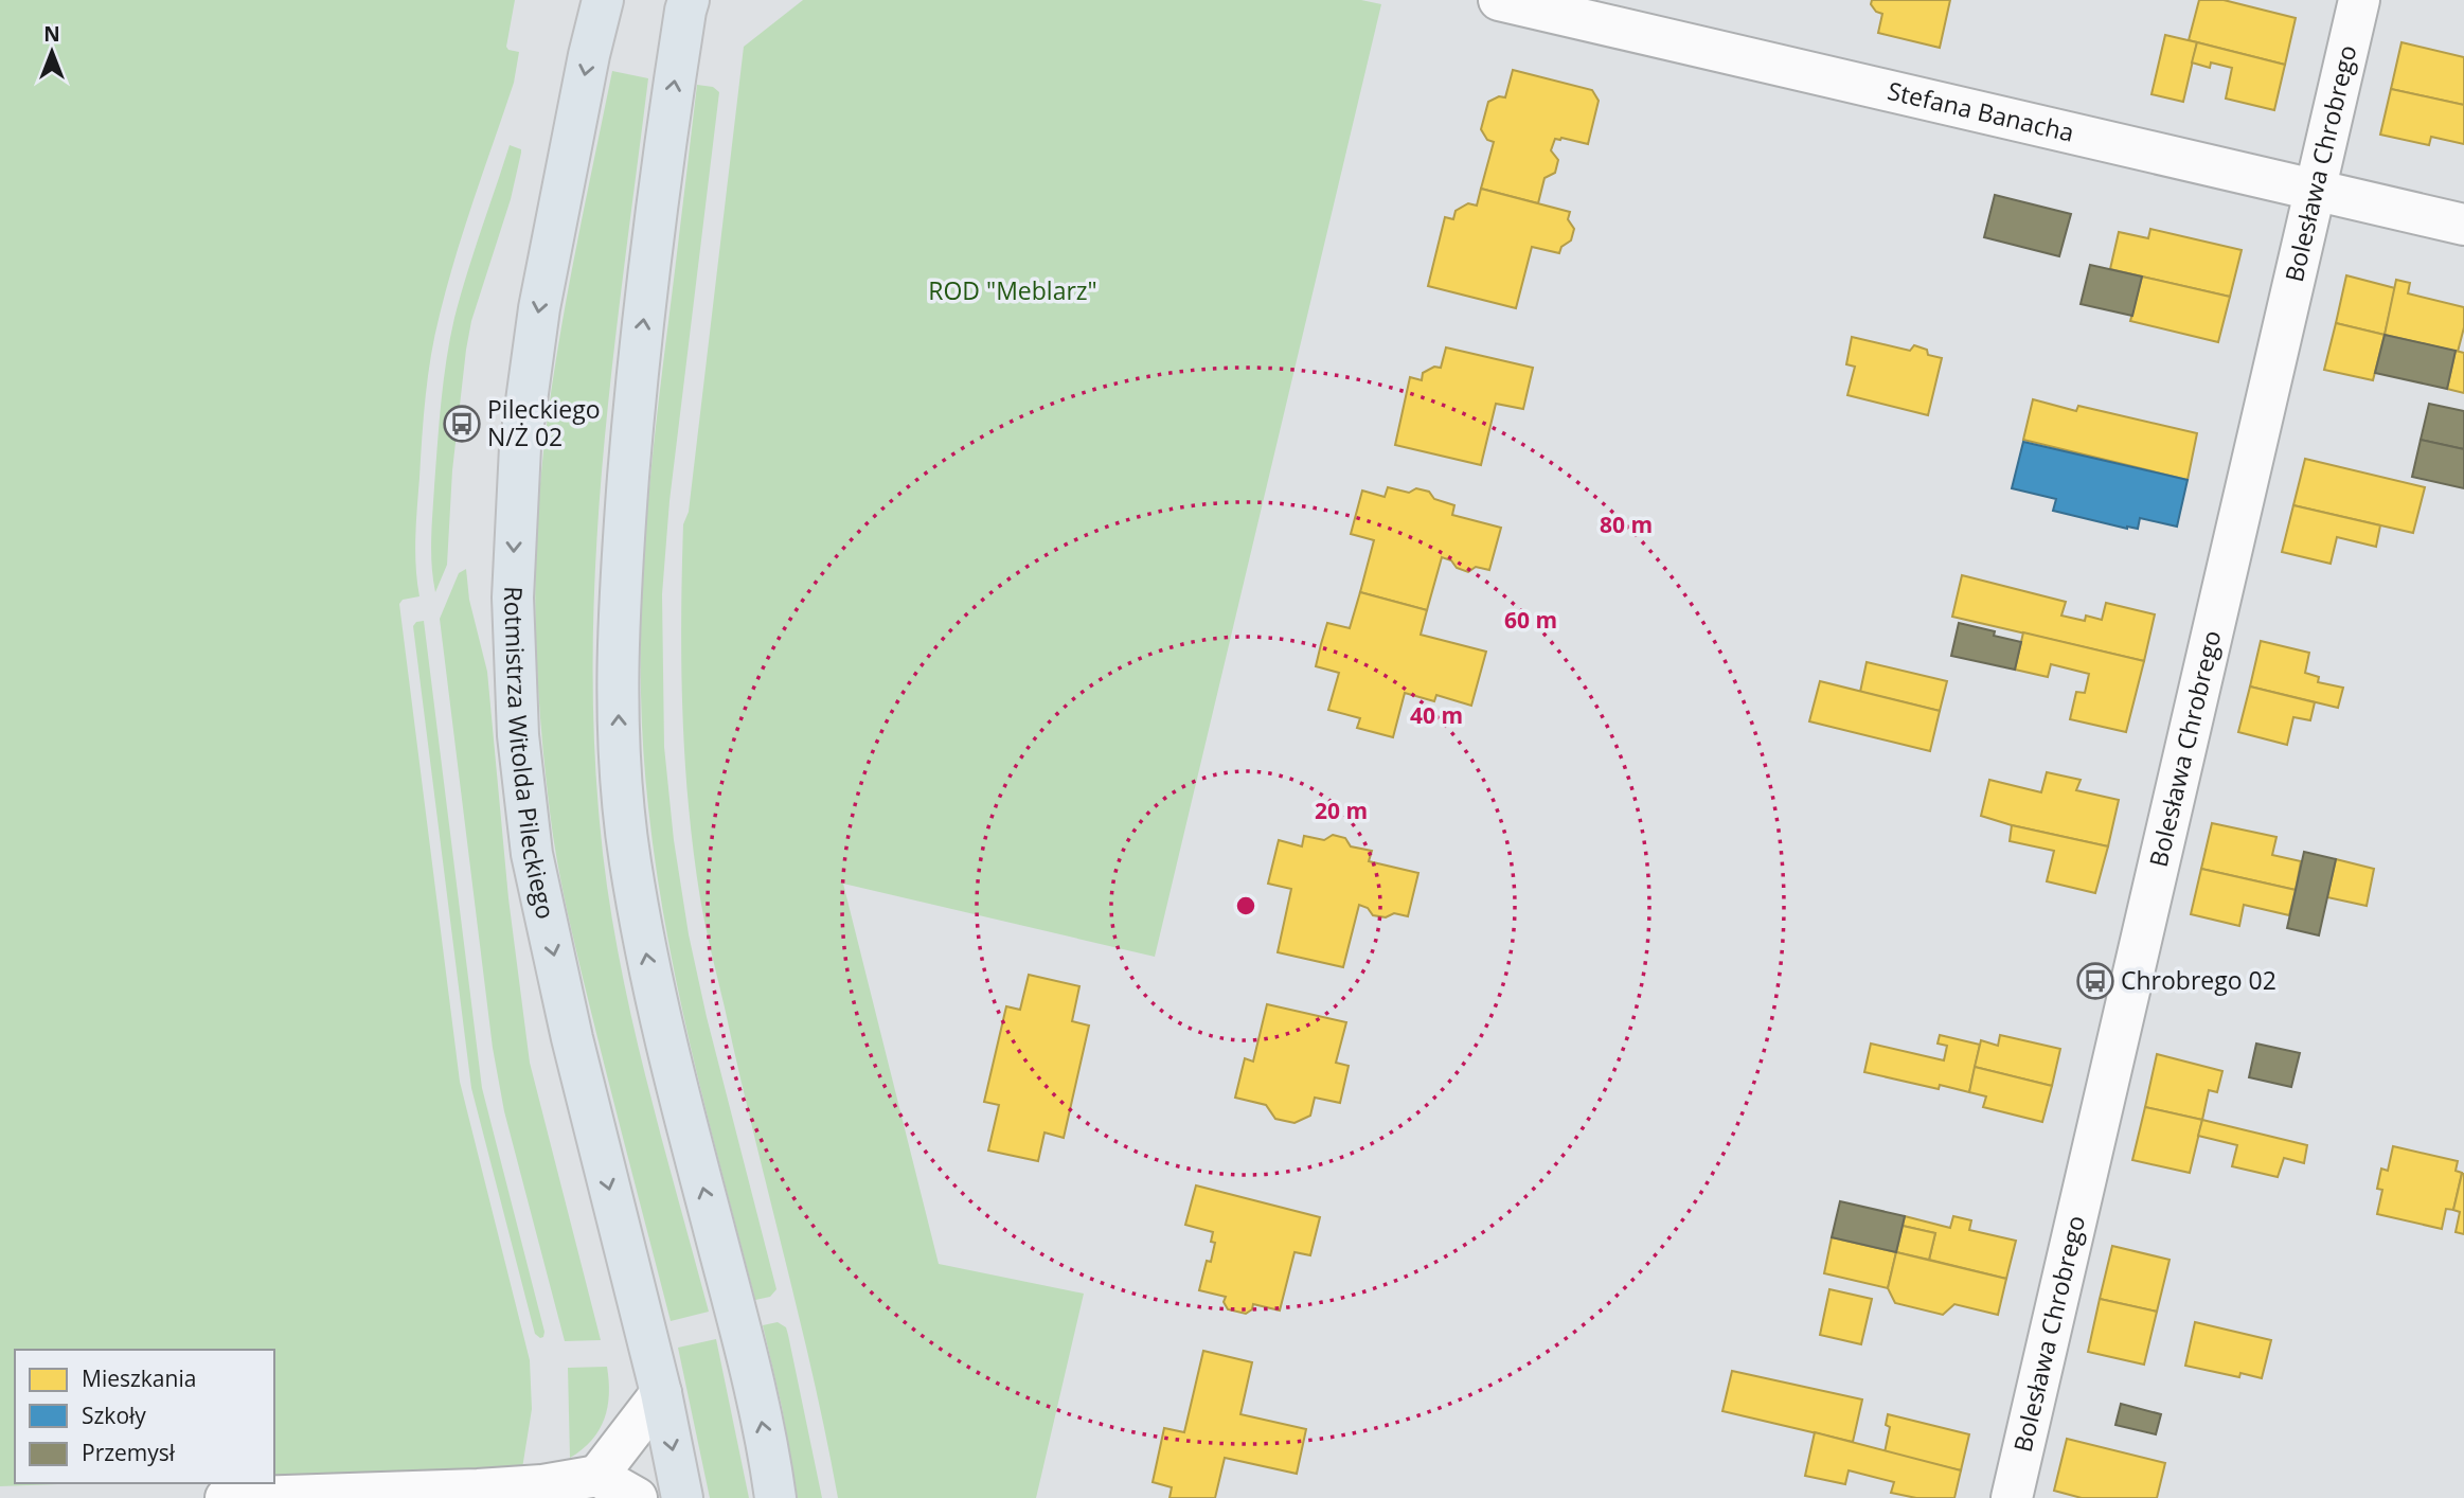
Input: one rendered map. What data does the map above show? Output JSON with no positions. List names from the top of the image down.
{
  "streets": {
    "main road": ["Rotmistrza Witolda Pileckiego"],
    "street": ["Stefana Banacha", "Bolesława Chrobrego"]
  },
  "crossings": [
    ["Stefana Banacha", "Bolesława Chrobrego"]
  ],
  "parks": ["ROD \"Meblarz\""],
  "places": {
    "bus stop": ["Pileckiego N/Ż 02", "Chrobrego 02"]
  },
  "legend": ["Mieszkania", "Szkoły", "Przemysł"],
  "north": "top",
  "rings": [
    "80 m",
    "60 m",
    "40 m",
    "20 m"
  ]
}
